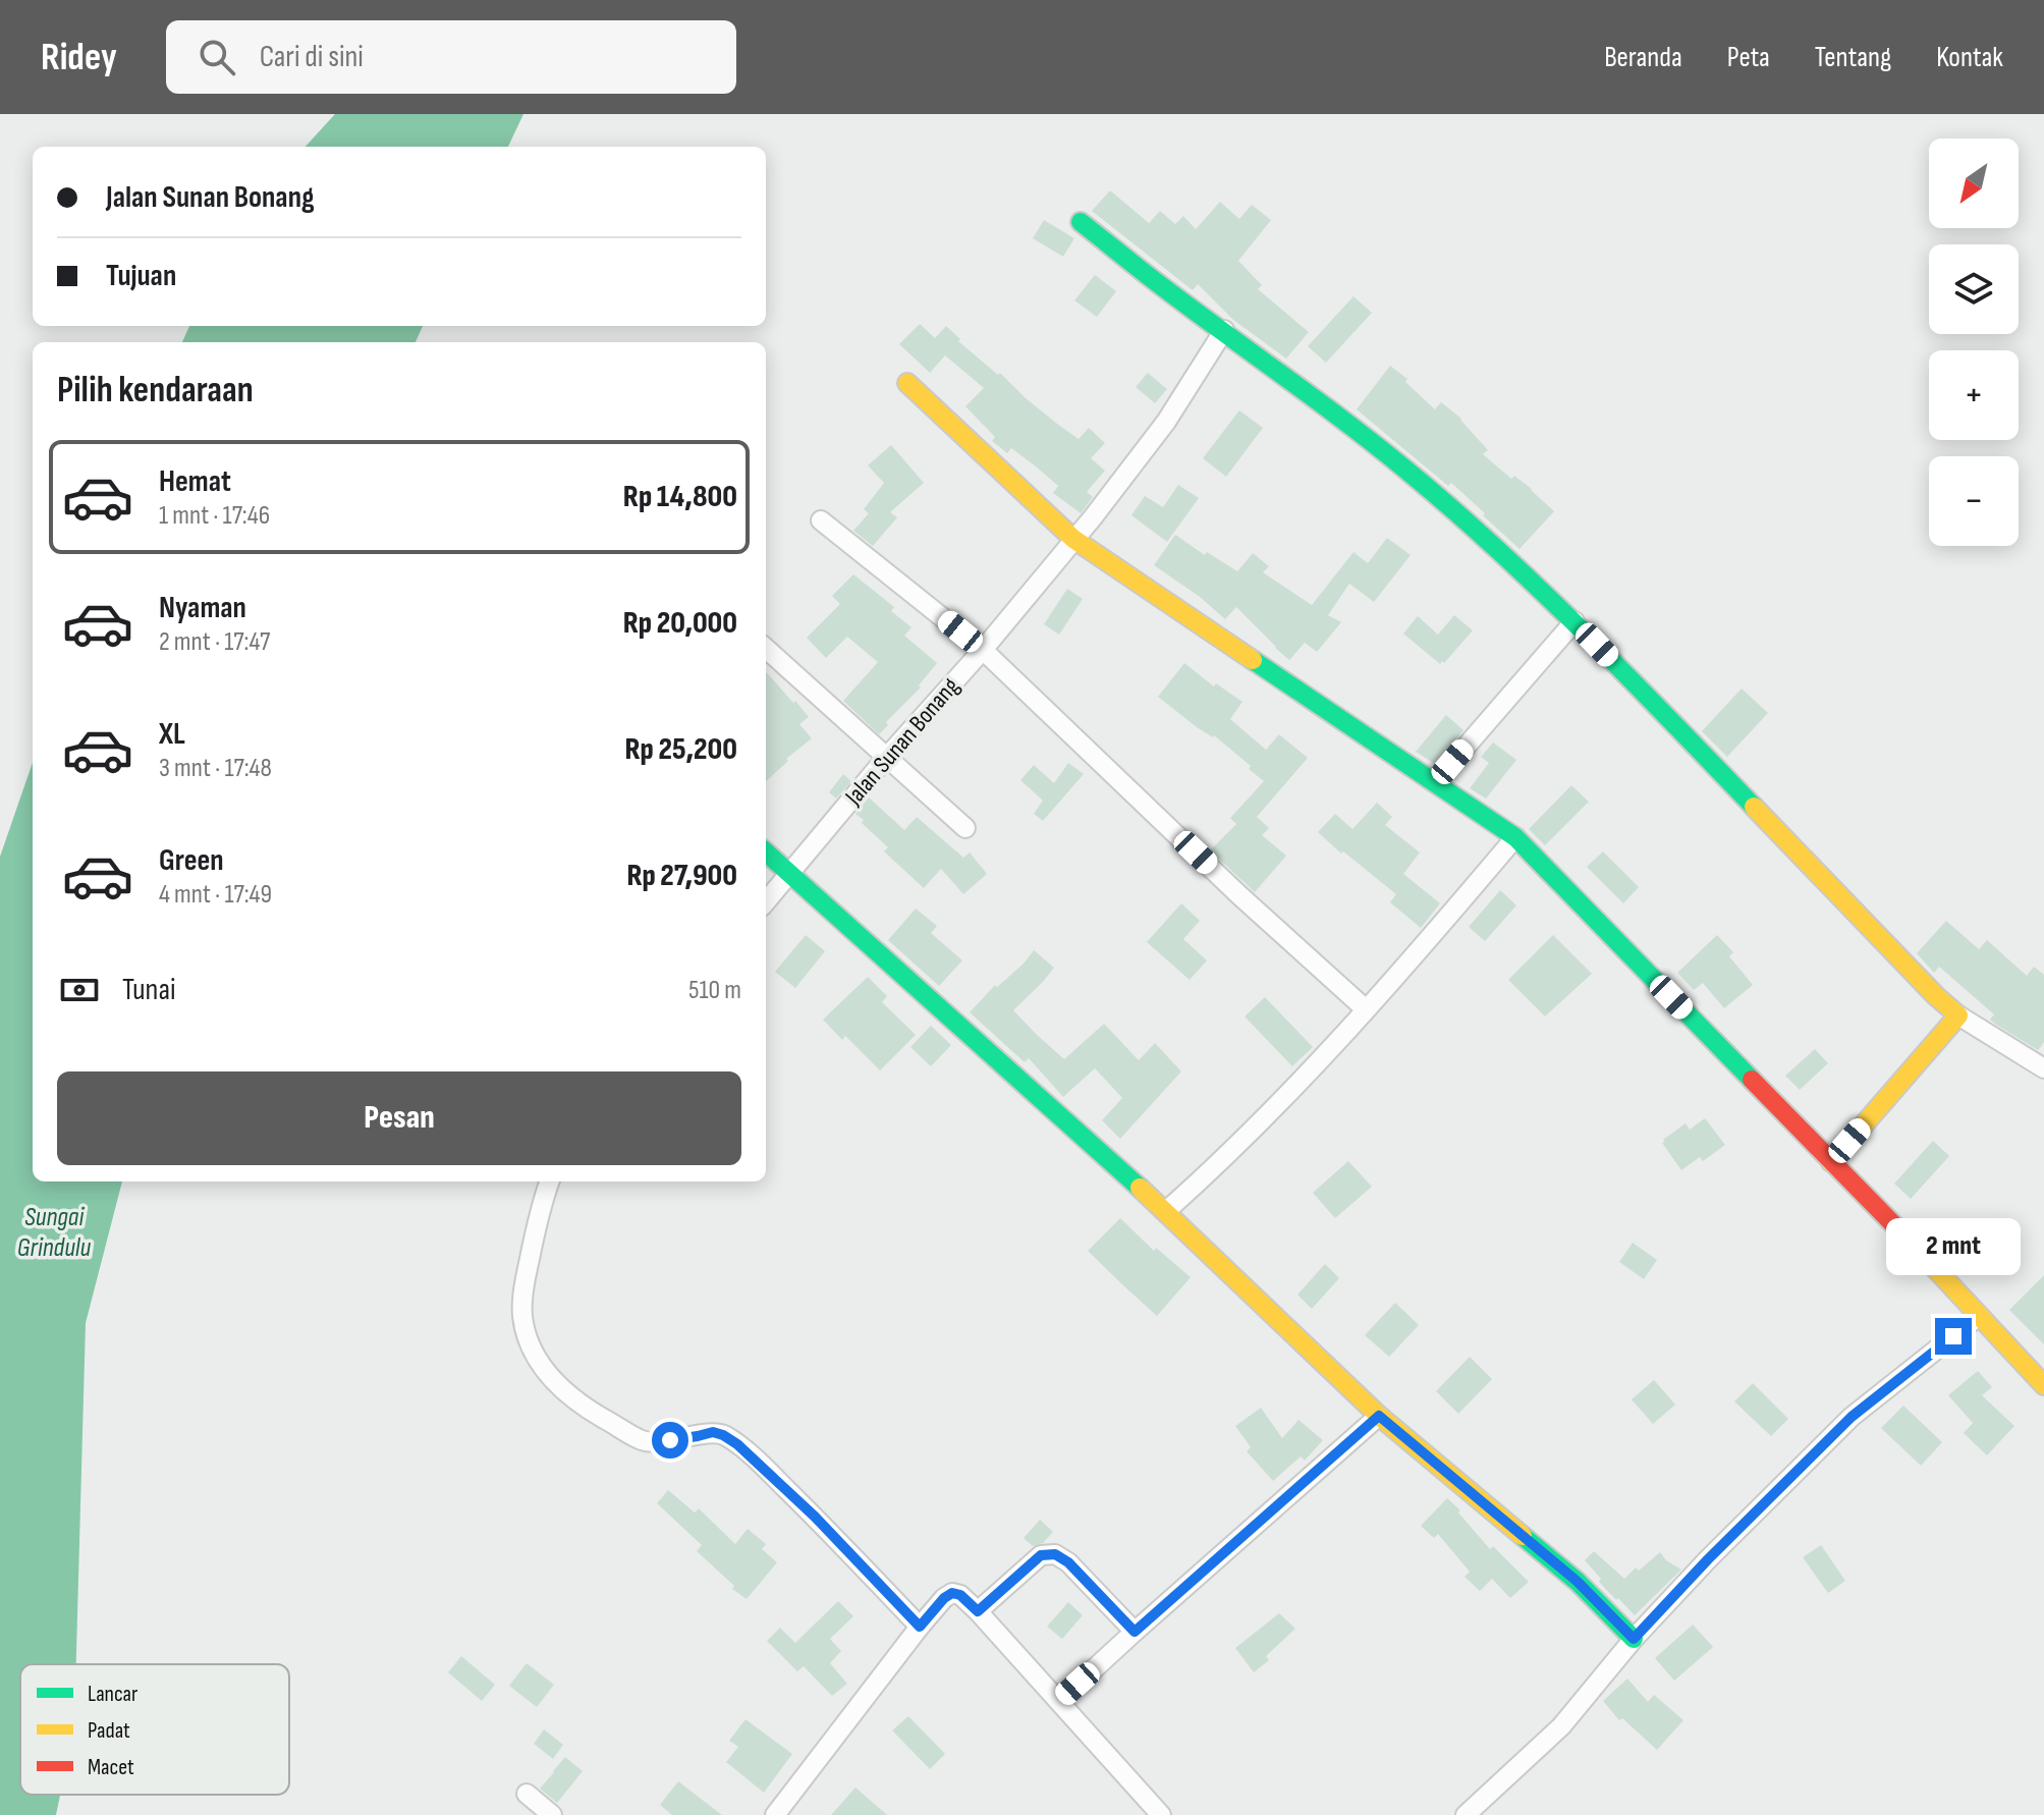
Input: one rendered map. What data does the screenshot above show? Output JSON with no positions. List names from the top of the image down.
{
  "streets": {
    "street": ["Jalan Sunan Bonang"]
  },
  "water": ["Sungai Grindulu"],
  "legend": ["Lancar", "Padat", "Macet"],
  "north": "bottom left",
  "page": {
    "header": "Ridey",
    "search": "Cari di sini",
    "nav": [
      "Beranda",
      "Peta",
      "Tentang",
      "Kontak"
    ],
    "map_buttons": ["+", "−"],
    "banner": ["Jalan Sunan Bonang", "Tujuan"],
    "heading": "Pilih kendaraan",
    "list": [
      {
        "name": "Hemat",
        "note": "1 mnt · 17:46",
        "value": "Rp 14,800"
      },
      {
        "name": "Nyaman",
        "note": "2 mnt · 17:47",
        "value": "Rp 20,000"
      },
      {
        "name": "XL",
        "note": "3 mnt · 17:48",
        "value": "Rp 25,200"
      },
      {
        "name": "Green",
        "note": "4 mnt · 17:49",
        "value": "Rp 27,900"
      }
    ],
    "pay": ["Tunai", "510 m"],
    "buttons": "Pesan",
    "bubble": "2 mnt"
  }
}
